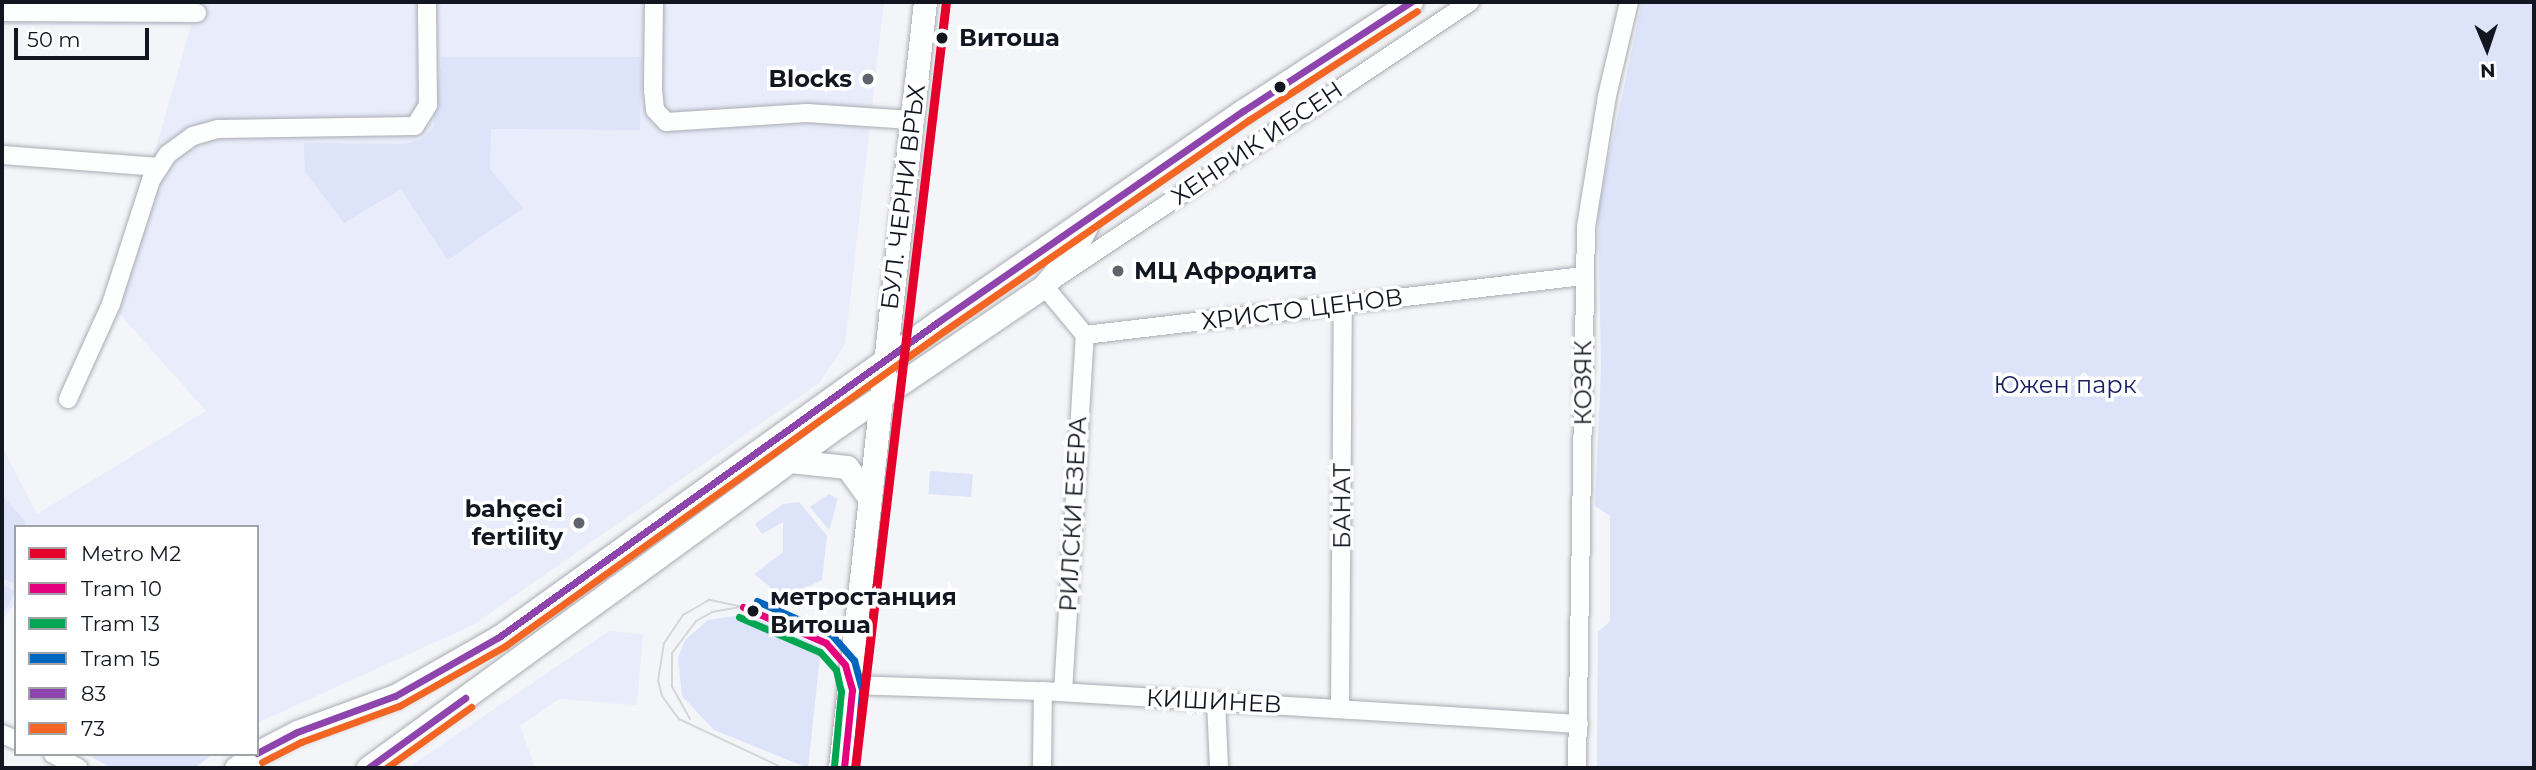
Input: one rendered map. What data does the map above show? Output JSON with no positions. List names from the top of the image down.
{
  "streets": {
    "main road": ["ХЕНРИК ИБСЕН", "БУЛ. ЧЕРНИ ВРЪХ"],
    "street": [
      "ХРИСТО ЦЕНОВ",
      "КОЗЯК",
      "БАНАТ",
      "РИЛСКИ ЕЗЕРА",
      "КИШИНЕВ"
    ]
  },
  "crossings": [
    ["ХЕНРИК ИБСЕН", "БУЛ. ЧЕРНИ ВРЪХ"],
    ["БУЛ. ЧЕРНИ ВРЪХ", "КИШИНЕВ"],
    ["ХРИСТО ЦЕНОВ", "КОЗЯК"],
    ["ХРИСТО ЦЕНОВ", "БАНАТ"],
    ["ХРИСТО ЦЕНОВ", "РИЛСКИ ЕЗЕРА"],
    ["КОЗЯК", "КИШИНЕВ"],
    ["БАНАТ", "КИШИНЕВ"],
    ["РИЛСКИ ЕЗЕРА", "КИШИНЕВ"]
  ],
  "parks": ["Южен парк"],
  "places": [
    "Витоша",
    "Blocks",
    "МЦ Афродита",
    "bahçeci fertility",
    "метростанция Витоша"
  ],
  "lines": [
    "metro line M2",
    "transit line 83",
    "transit line 73",
    "tram line 15",
    "tram line 10",
    "tram line 13"
  ],
  "legend": [
    "Metro M2",
    "Tram 10",
    "Tram 13",
    "Tram 15",
    "83",
    "73"
  ],
  "scale_bar": "50 m",
  "north": "bottom"
}
